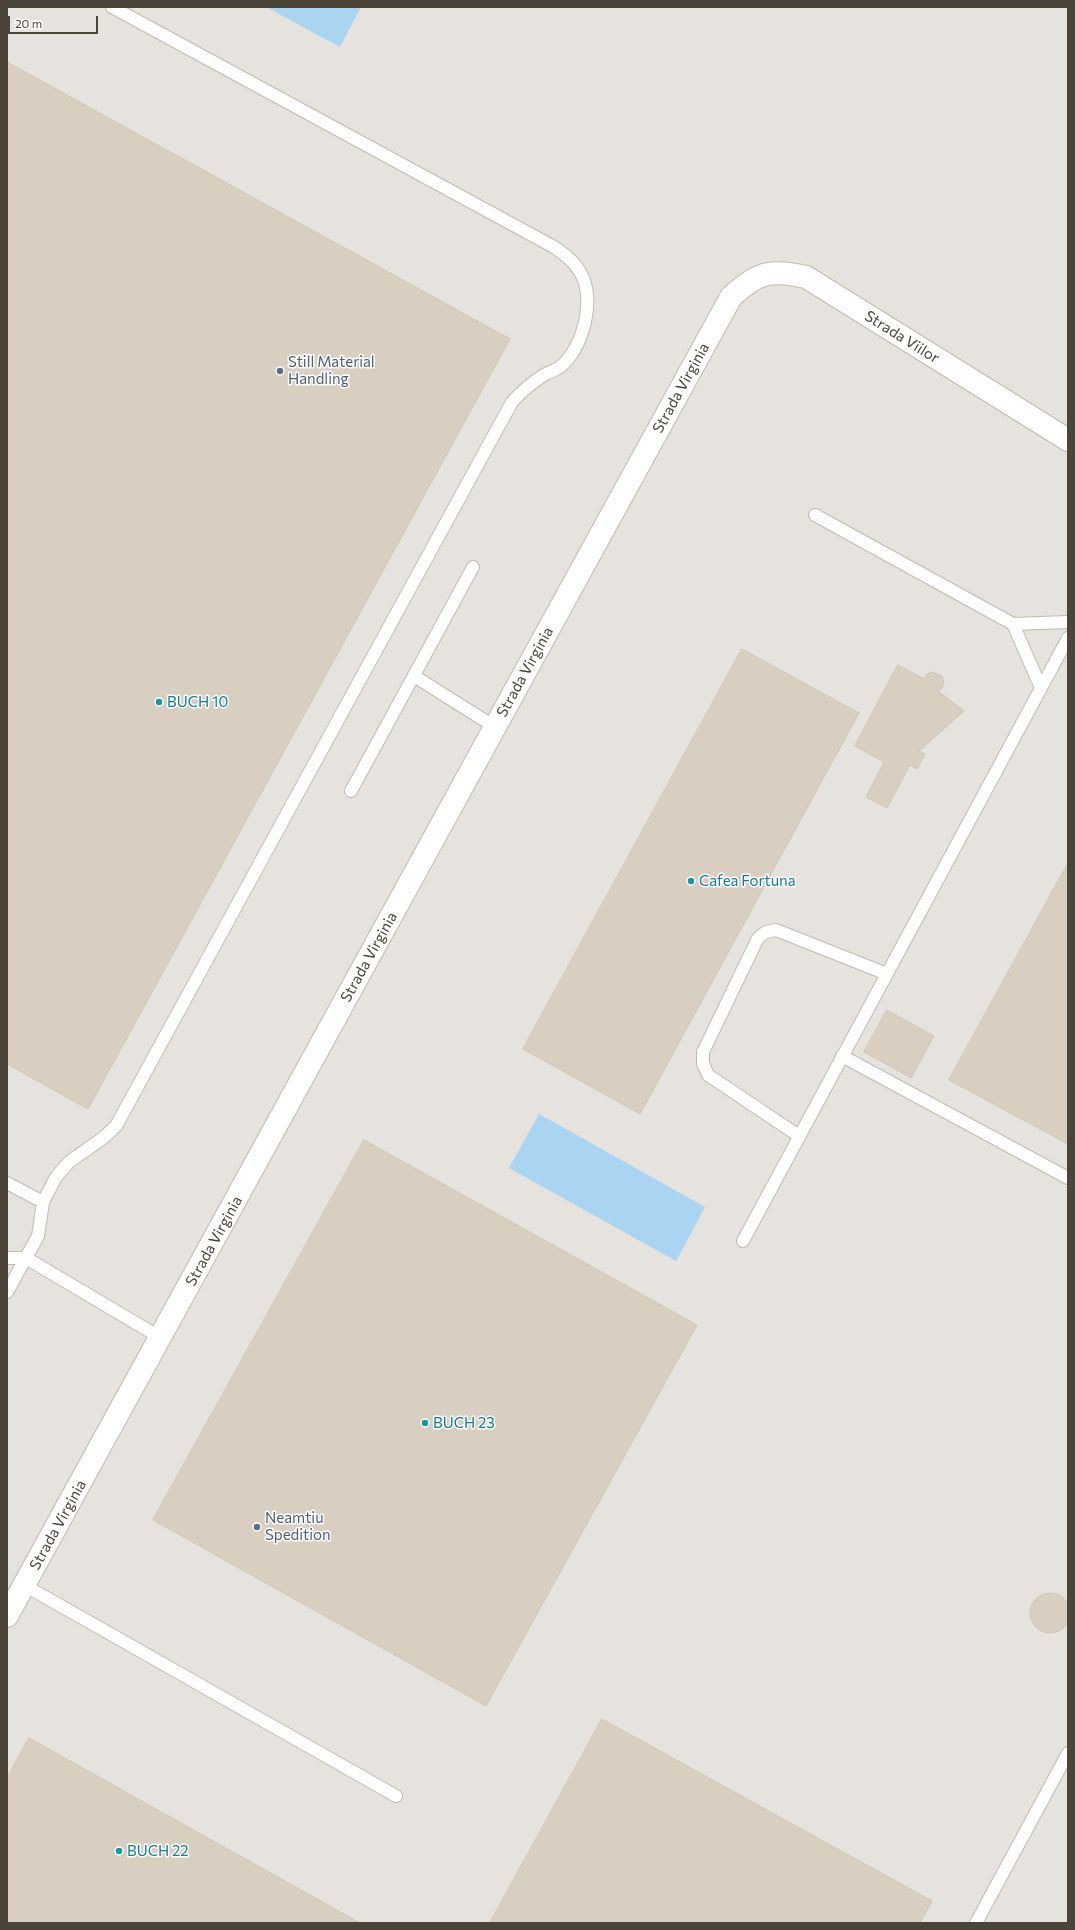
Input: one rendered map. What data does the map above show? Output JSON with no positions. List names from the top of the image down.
{
  "streets": {
    "street": ["Strada Viilor", "Strada Virginia"]
  },
  "crossings": [
    ["Strada Viilor", "Strada Virginia"]
  ],
  "places": [
    "Still Material Handling",
    "BUCH 10",
    "Cafea Fortuna",
    "BUCH 23",
    "Neamtiu Spedition",
    "BUCH 22"
  ],
  "scale_bar": "20 m"
}
